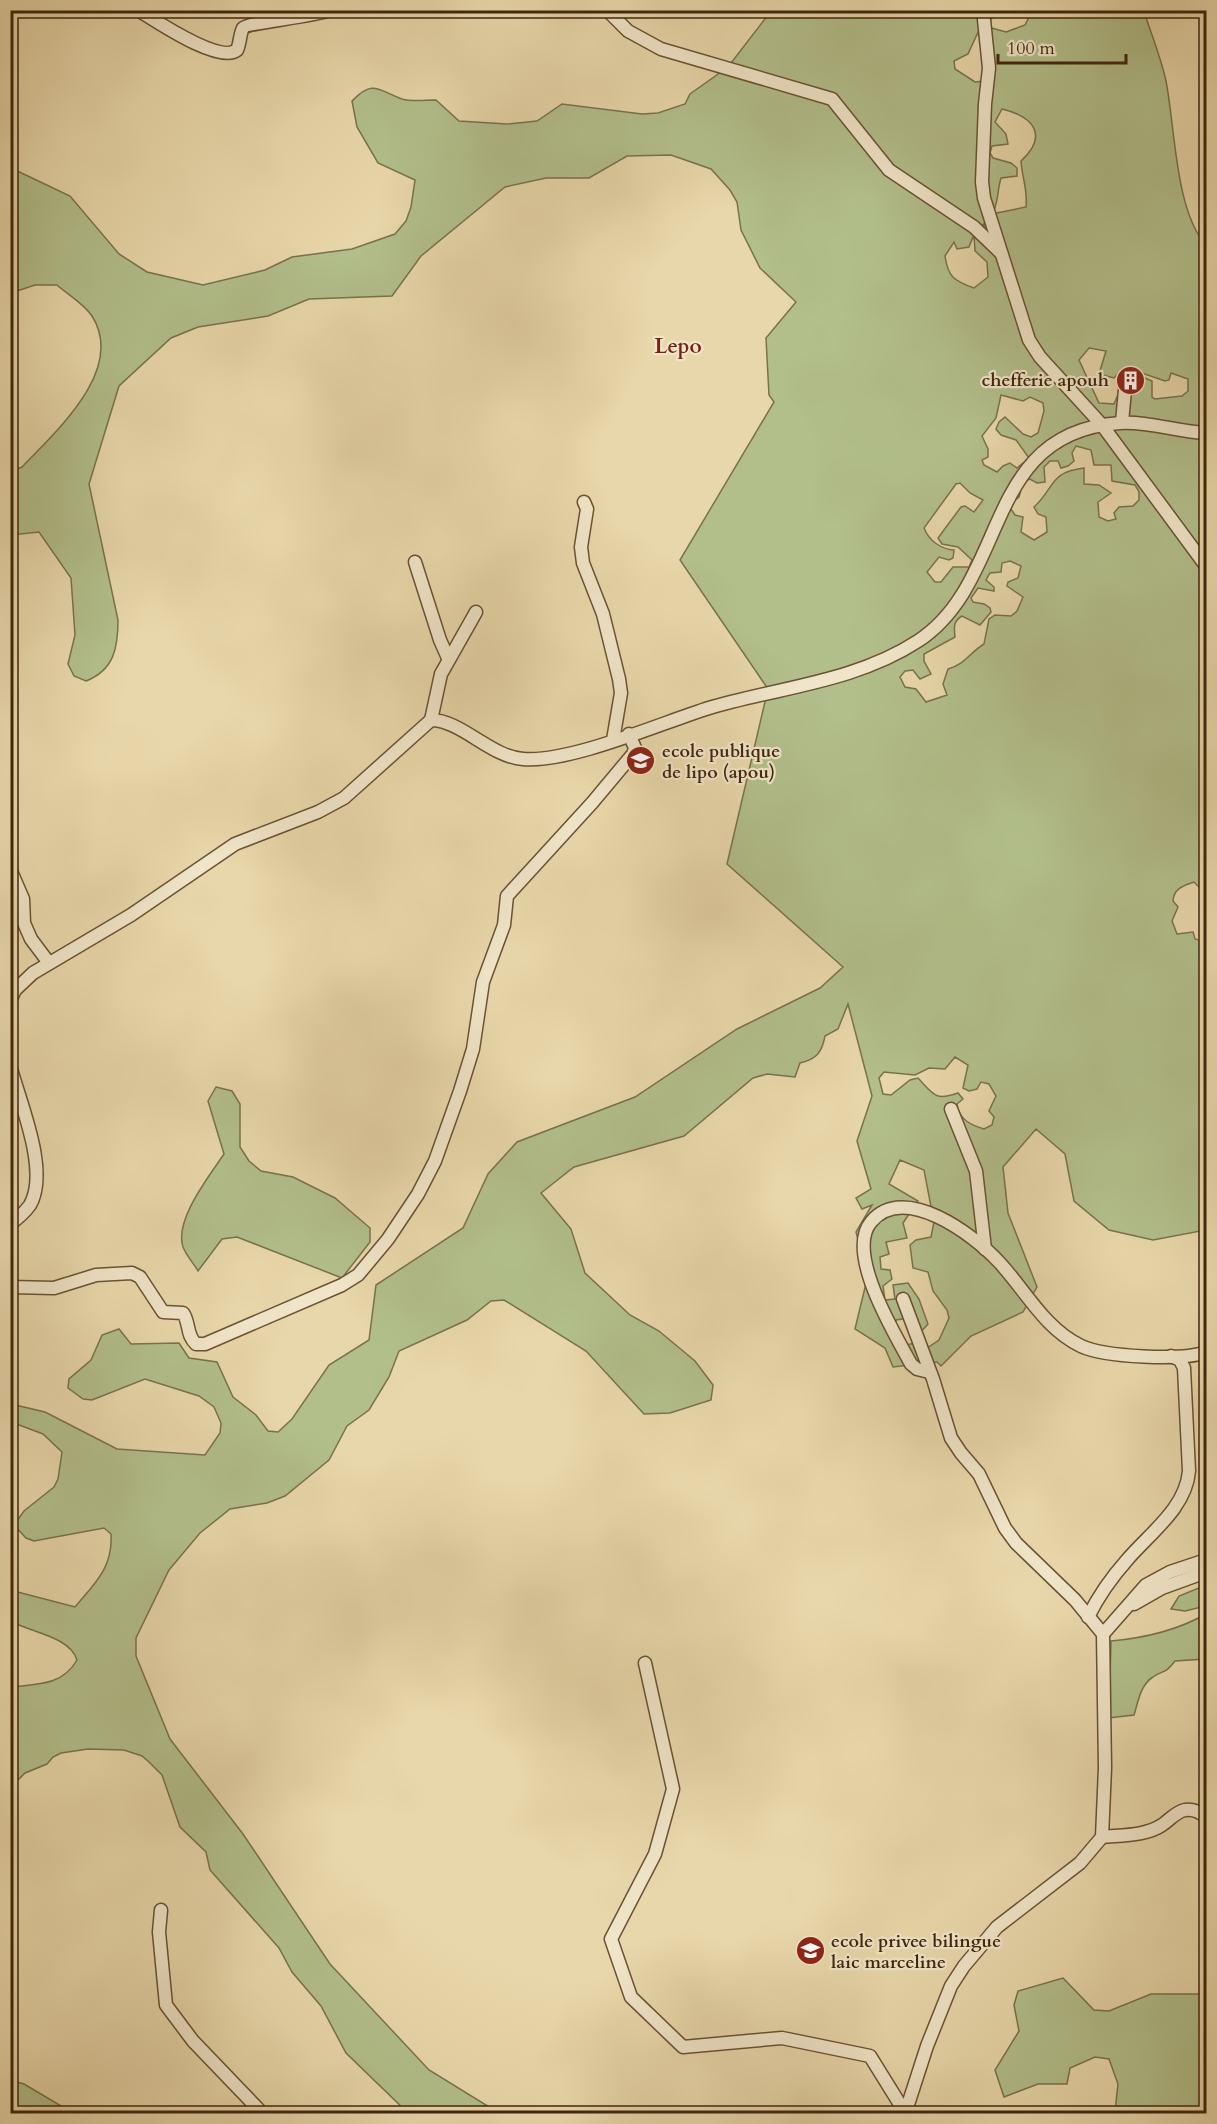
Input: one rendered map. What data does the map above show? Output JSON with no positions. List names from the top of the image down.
{
  "districts": ["Lepo"],
  "places": {
    "building": ["chefferie apouh"],
    "school or university": ["ecole publique de lipo (apou)", "ecole privee bilingue laic marceline"]
  },
  "scale_bar": "100 m"
}
